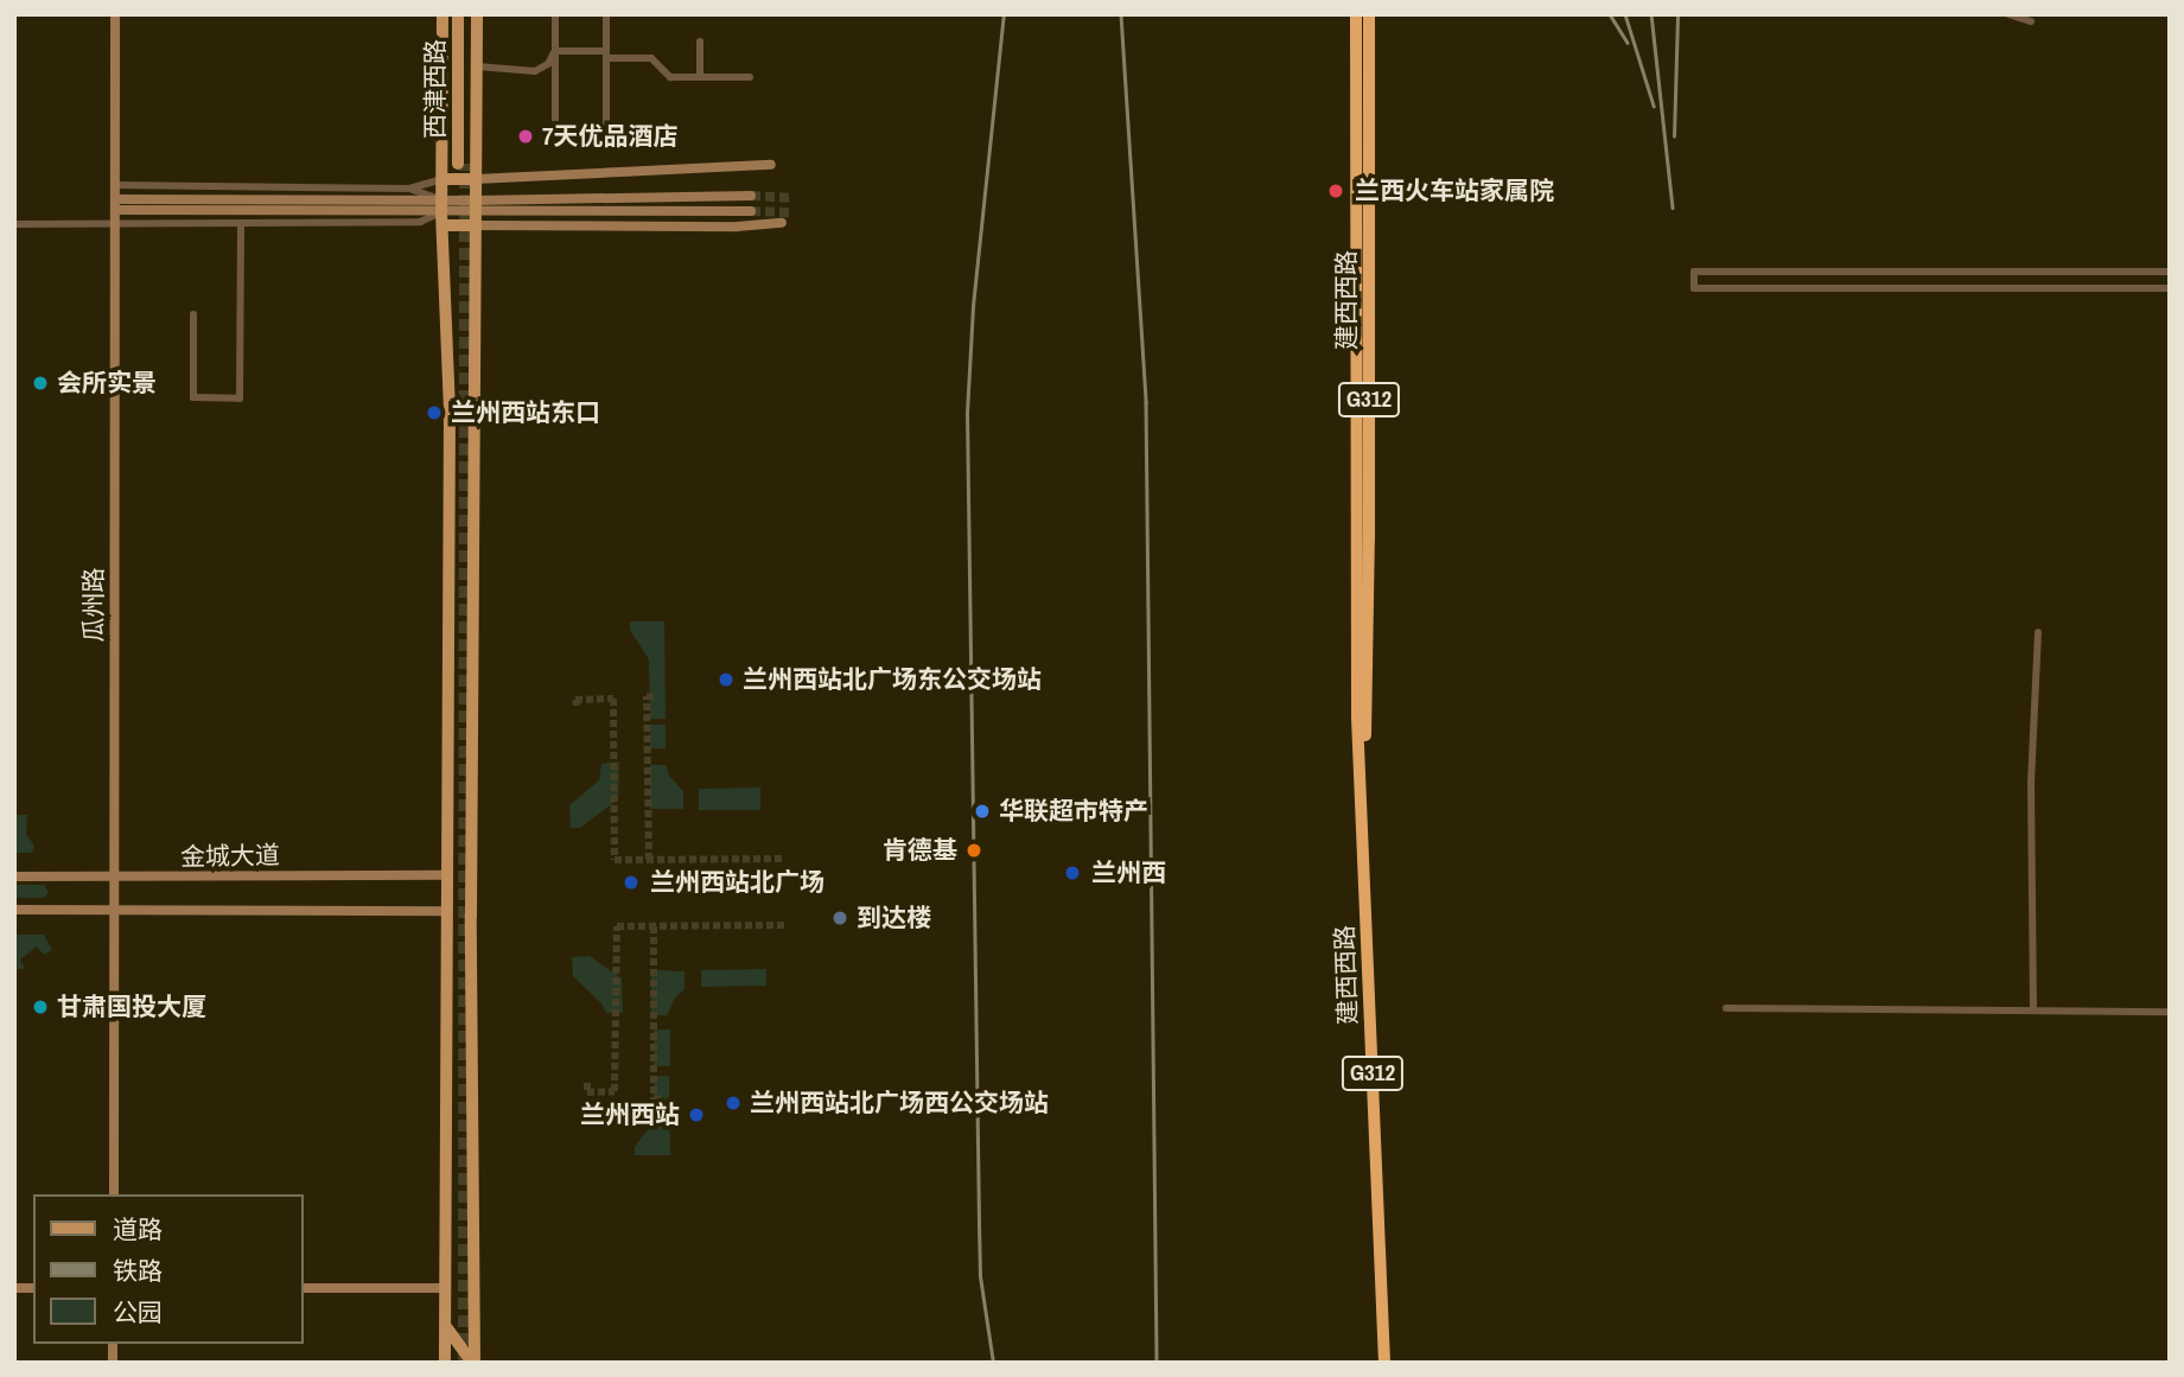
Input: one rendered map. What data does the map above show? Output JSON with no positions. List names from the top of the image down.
{
  "streets": {
    "highway": ["建西西路", "G312"],
    "main road": ["西津西路"],
    "street": ["瓜州路", "金城大道"]
  },
  "crossings": [
    ["瓜州路", "金城大道"]
  ],
  "places": [
    "7天优品酒店",
    "兰西火车站家属院",
    "会所实景",
    "兰州西站东口",
    "兰州西站北广场东公交场站",
    "华联超市特产",
    "肯德基",
    "兰州西",
    "兰州西站北广场",
    "到达楼",
    "甘肃国投大厦",
    "兰州西站北广场西公交场站",
    "兰州西站"
  ],
  "legend": ["道路", "铁路", "公园"]
}
